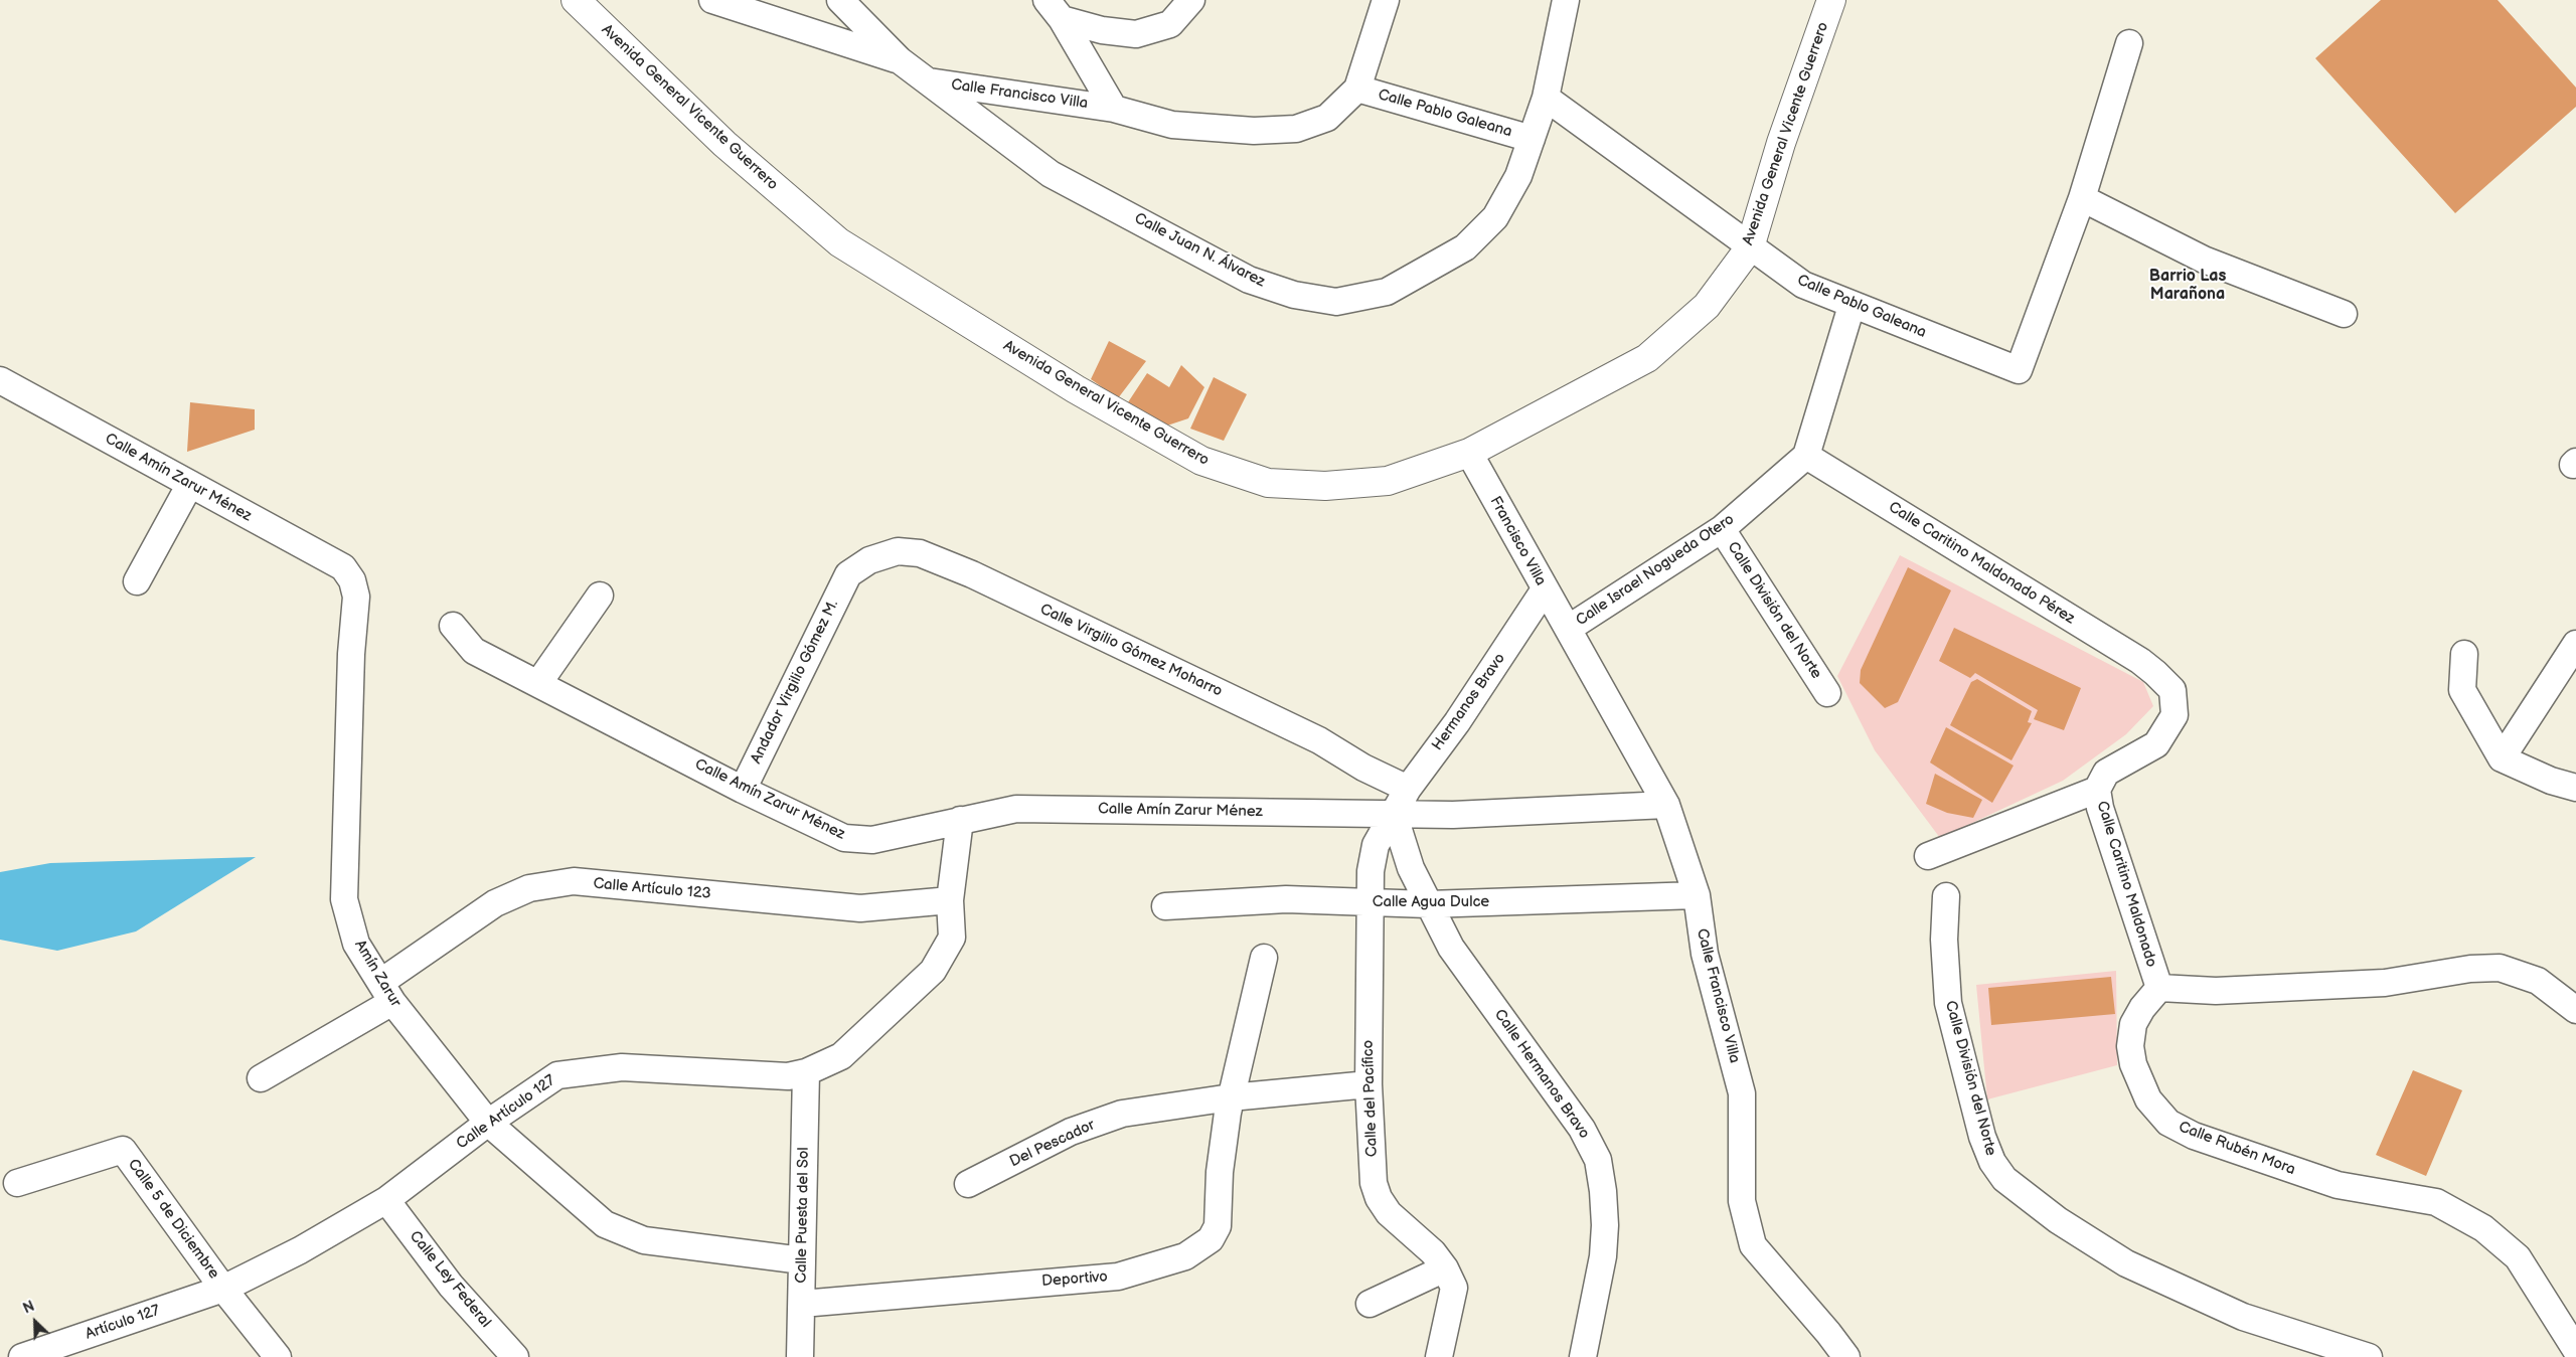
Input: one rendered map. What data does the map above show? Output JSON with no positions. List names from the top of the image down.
{
  "streets": {
    "street": [
      "Calle Francisco Villa",
      "Avenida General Vicente Guerrero",
      "Calle Pablo Galeana",
      "Calle Juan N. Álvarez",
      "Calle Amín Zarur Ménez",
      "Francisco Villa",
      "Calle Caritino Maldonado Pérez",
      "Calle Israel Nogueda Otero",
      "Calle División del Norte",
      "Calle Virgilio Gómez Moharro",
      "Andador Virgilio Gómez M.",
      "Hermanos Bravo",
      "Calle Caritino Maldonado",
      "Calle Artículo 123",
      "Calle Agua Dulce",
      "Amín Zarur",
      "Calle Hermanos Bravo",
      "Calle del Pacífico",
      "Calle Artículo 127",
      "Del Pescador",
      "Calle Rubén Mora",
      "Calle Puesta del Sol",
      "Calle 5 de Diciembre",
      "Calle Ley Federal",
      "Deportivo",
      "Artículo 127"
    ]
  },
  "crossings": [
    ["Calle Francisco Villa", "Calle Pablo Galeana"],
    ["Calle Francisco Villa", "Calle Juan N. Álvarez"],
    ["Calle Francisco Villa", "Calle Amín Zarur Ménez"],
    ["Calle Francisco Villa", "Francisco Villa"],
    ["Calle Francisco Villa", "Calle Israel Nogueda Otero"],
    ["Calle Francisco Villa", "Calle Agua Dulce"],
    ["Avenida General Vicente Guerrero", "Calle Pablo Galeana"],
    ["Avenida General Vicente Guerrero", "Francisco Villa"],
    ["Calle Pablo Galeana", "Calle Juan N. Álvarez"],
    ["Calle Amín Zarur Ménez", "Andador Virgilio Gómez M."],
    ["Calle Amín Zarur Ménez", "Hermanos Bravo"],
    ["Calle Amín Zarur Ménez", "Amín Zarur"],
    ["Calle Amín Zarur Ménez", "Calle Hermanos Bravo"],
    ["Calle Amín Zarur Ménez", "Calle del Pacífico"],
    ["Francisco Villa", "Calle Israel Nogueda Otero"],
    ["Francisco Villa", "Hermanos Bravo"],
    ["Calle Caritino Maldonado Pérez", "Calle Israel Nogueda Otero"],
    ["Calle Caritino Maldonado Pérez", "Calle Caritino Maldonado"],
    ["Calle Israel Nogueda Otero", "Calle División del Norte"],
    ["Calle Virgilio Gómez Moharro", "Andador Virgilio Gómez M."],
    ["Calle Virgilio Gómez Moharro", "Hermanos Bravo"],
    ["Hermanos Bravo", "Calle Hermanos Bravo"],
    ["Hermanos Bravo", "Calle del Pacífico"],
    ["Calle Caritino Maldonado", "Calle Rubén Mora"],
    ["Calle Artículo 123", "Amín Zarur"],
    ["Calle Artículo 123", "Calle Artículo 127"],
    ["Calle Agua Dulce", "Calle Hermanos Bravo"],
    ["Calle Agua Dulce", "Calle del Pacífico"],
    ["Amín Zarur", "Calle Artículo 127"],
    ["Amín Zarur", "Calle Puesta del Sol"],
    ["Calle Hermanos Bravo", "Calle del Pacífico"],
    ["Calle Artículo 127", "Calle Puesta del Sol"],
    ["Calle Artículo 127", "Calle 5 de Diciembre"],
    ["Calle Artículo 127", "Calle Ley Federal"],
    ["Calle Artículo 127", "Artículo 127"],
    ["Del Pescador", "Deportivo"],
    ["Calle Puesta del Sol", "Deportivo"],
    ["Calle 5 de Diciembre", "Artículo 127"]
  ],
  "districts": ["Barrio Las Marañona"],
  "north": "top left"
}
